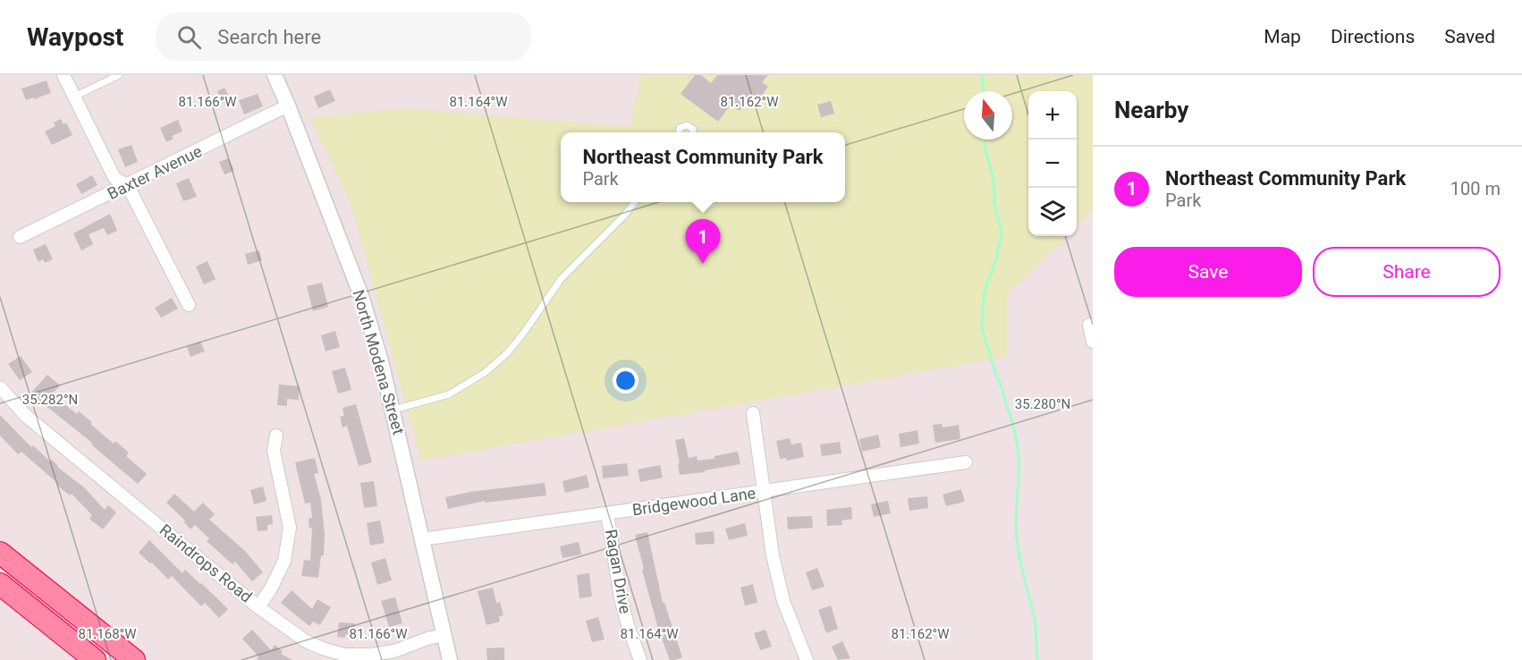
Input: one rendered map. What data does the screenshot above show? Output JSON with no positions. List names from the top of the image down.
{
  "streets": {
    "street": [
      "Baxter Avenue",
      "North Modena Street",
      "Bridgewood Lane",
      "Raindrops Road",
      "Ragan Drive"
    ]
  },
  "crossings": [
    ["Baxter Avenue", "North Modena Street"],
    ["North Modena Street", "Bridgewood Lane"],
    ["North Modena Street", "Raindrops Road"],
    ["Bridgewood Lane", "Ragan Drive"]
  ],
  "north": "top",
  "page": {
    "header": "Waypost",
    "search": "Search here",
    "nav": ["Map", "Directions", "Saved"],
    "heading": "Nearby",
    "map_buttons": ["+", "−"],
    "popup": ["Northeast Community Park", "Park"],
    "list": [
      {
        "mark": "1",
        "name": "Northeast Community Park",
        "note": "Park",
        "value": "100 m"
      }
    ],
    "pins": "1",
    "buttons": ["Save", "Share"]
  },
  "coordinates": [
    "81.166°W",
    "81.164°W",
    "81.162°W",
    "35.282°N",
    "35.280°N",
    "81.168°W"
  ]
}
